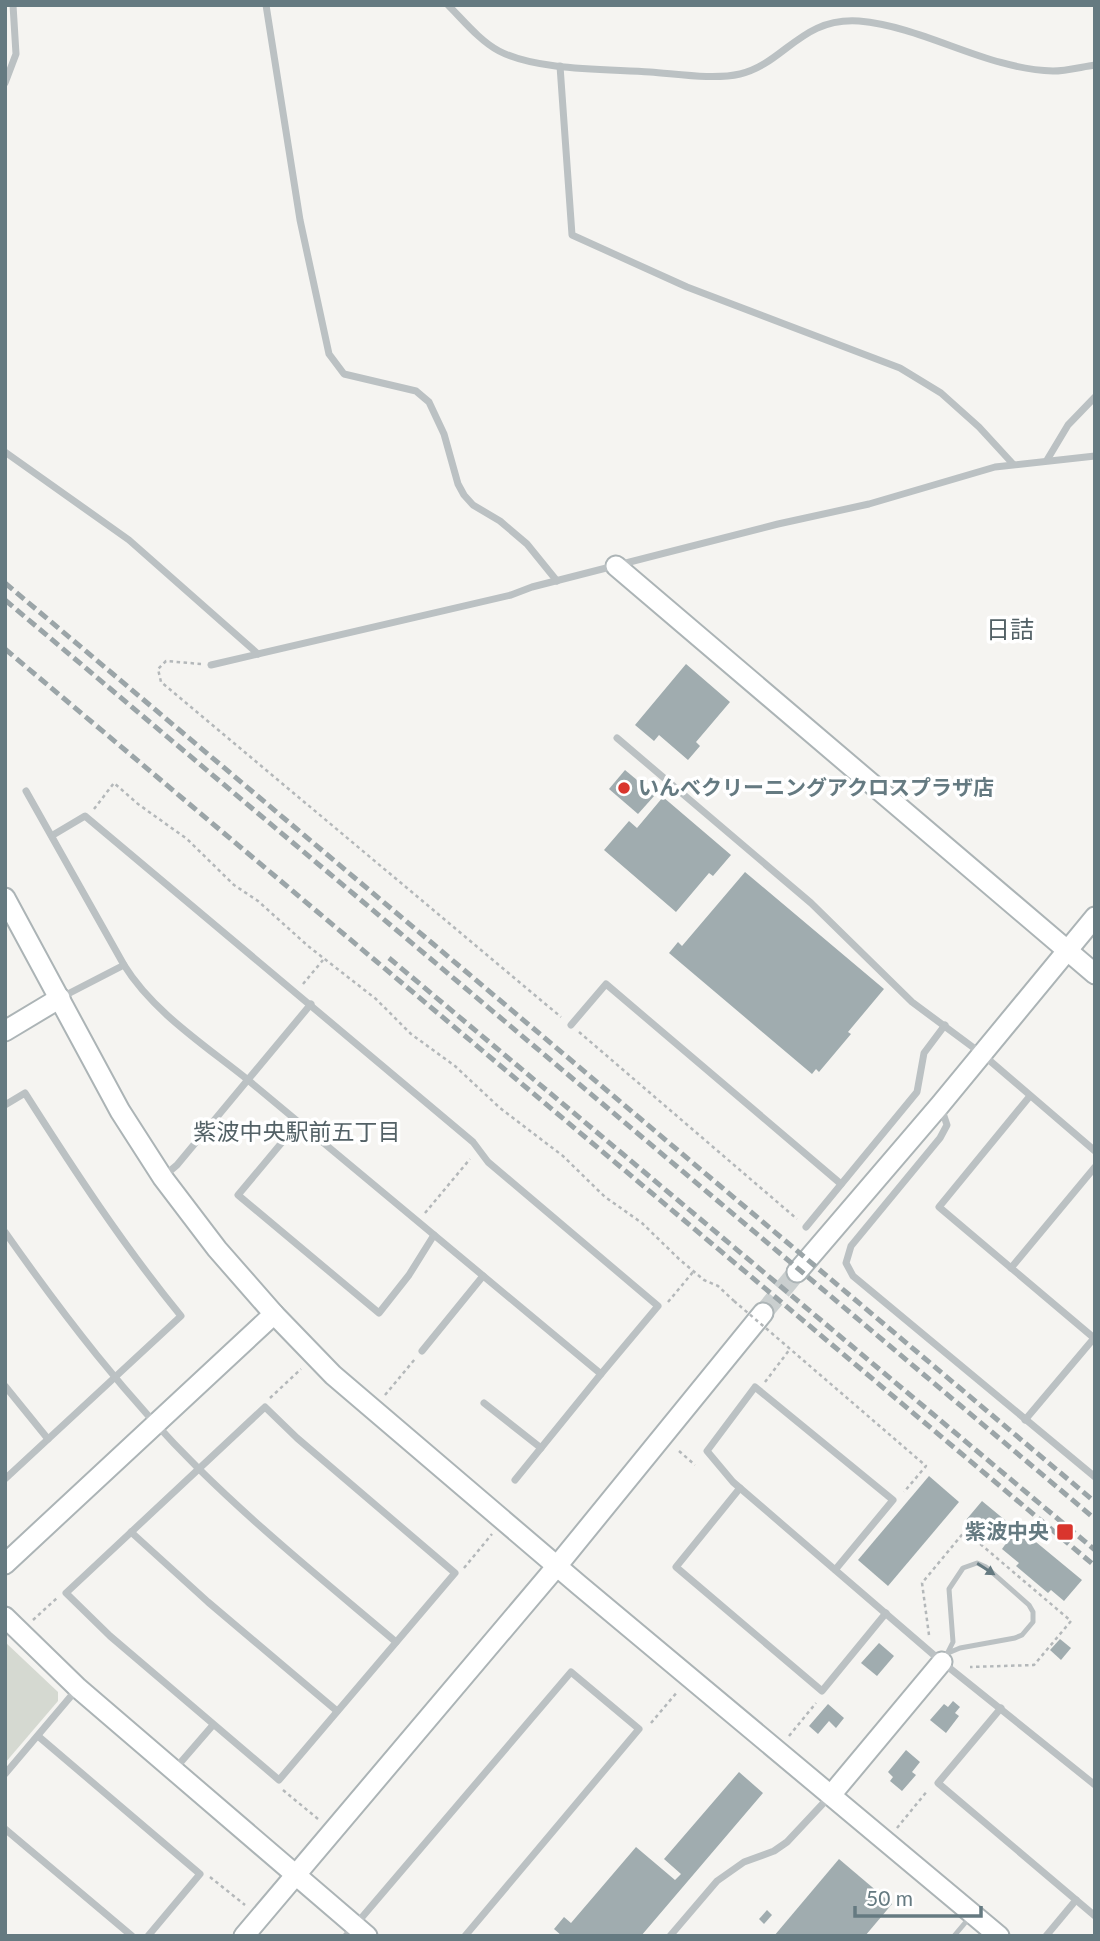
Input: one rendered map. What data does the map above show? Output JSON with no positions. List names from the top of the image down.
{
  "districts": ["日詰", "紫波中央駅前五丁目"],
  "places": {
    "other": ["いんべクリーニングアクロスプラザ店"],
    "transit": ["紫波中央"]
  },
  "scale_bar": "50 m"
}
